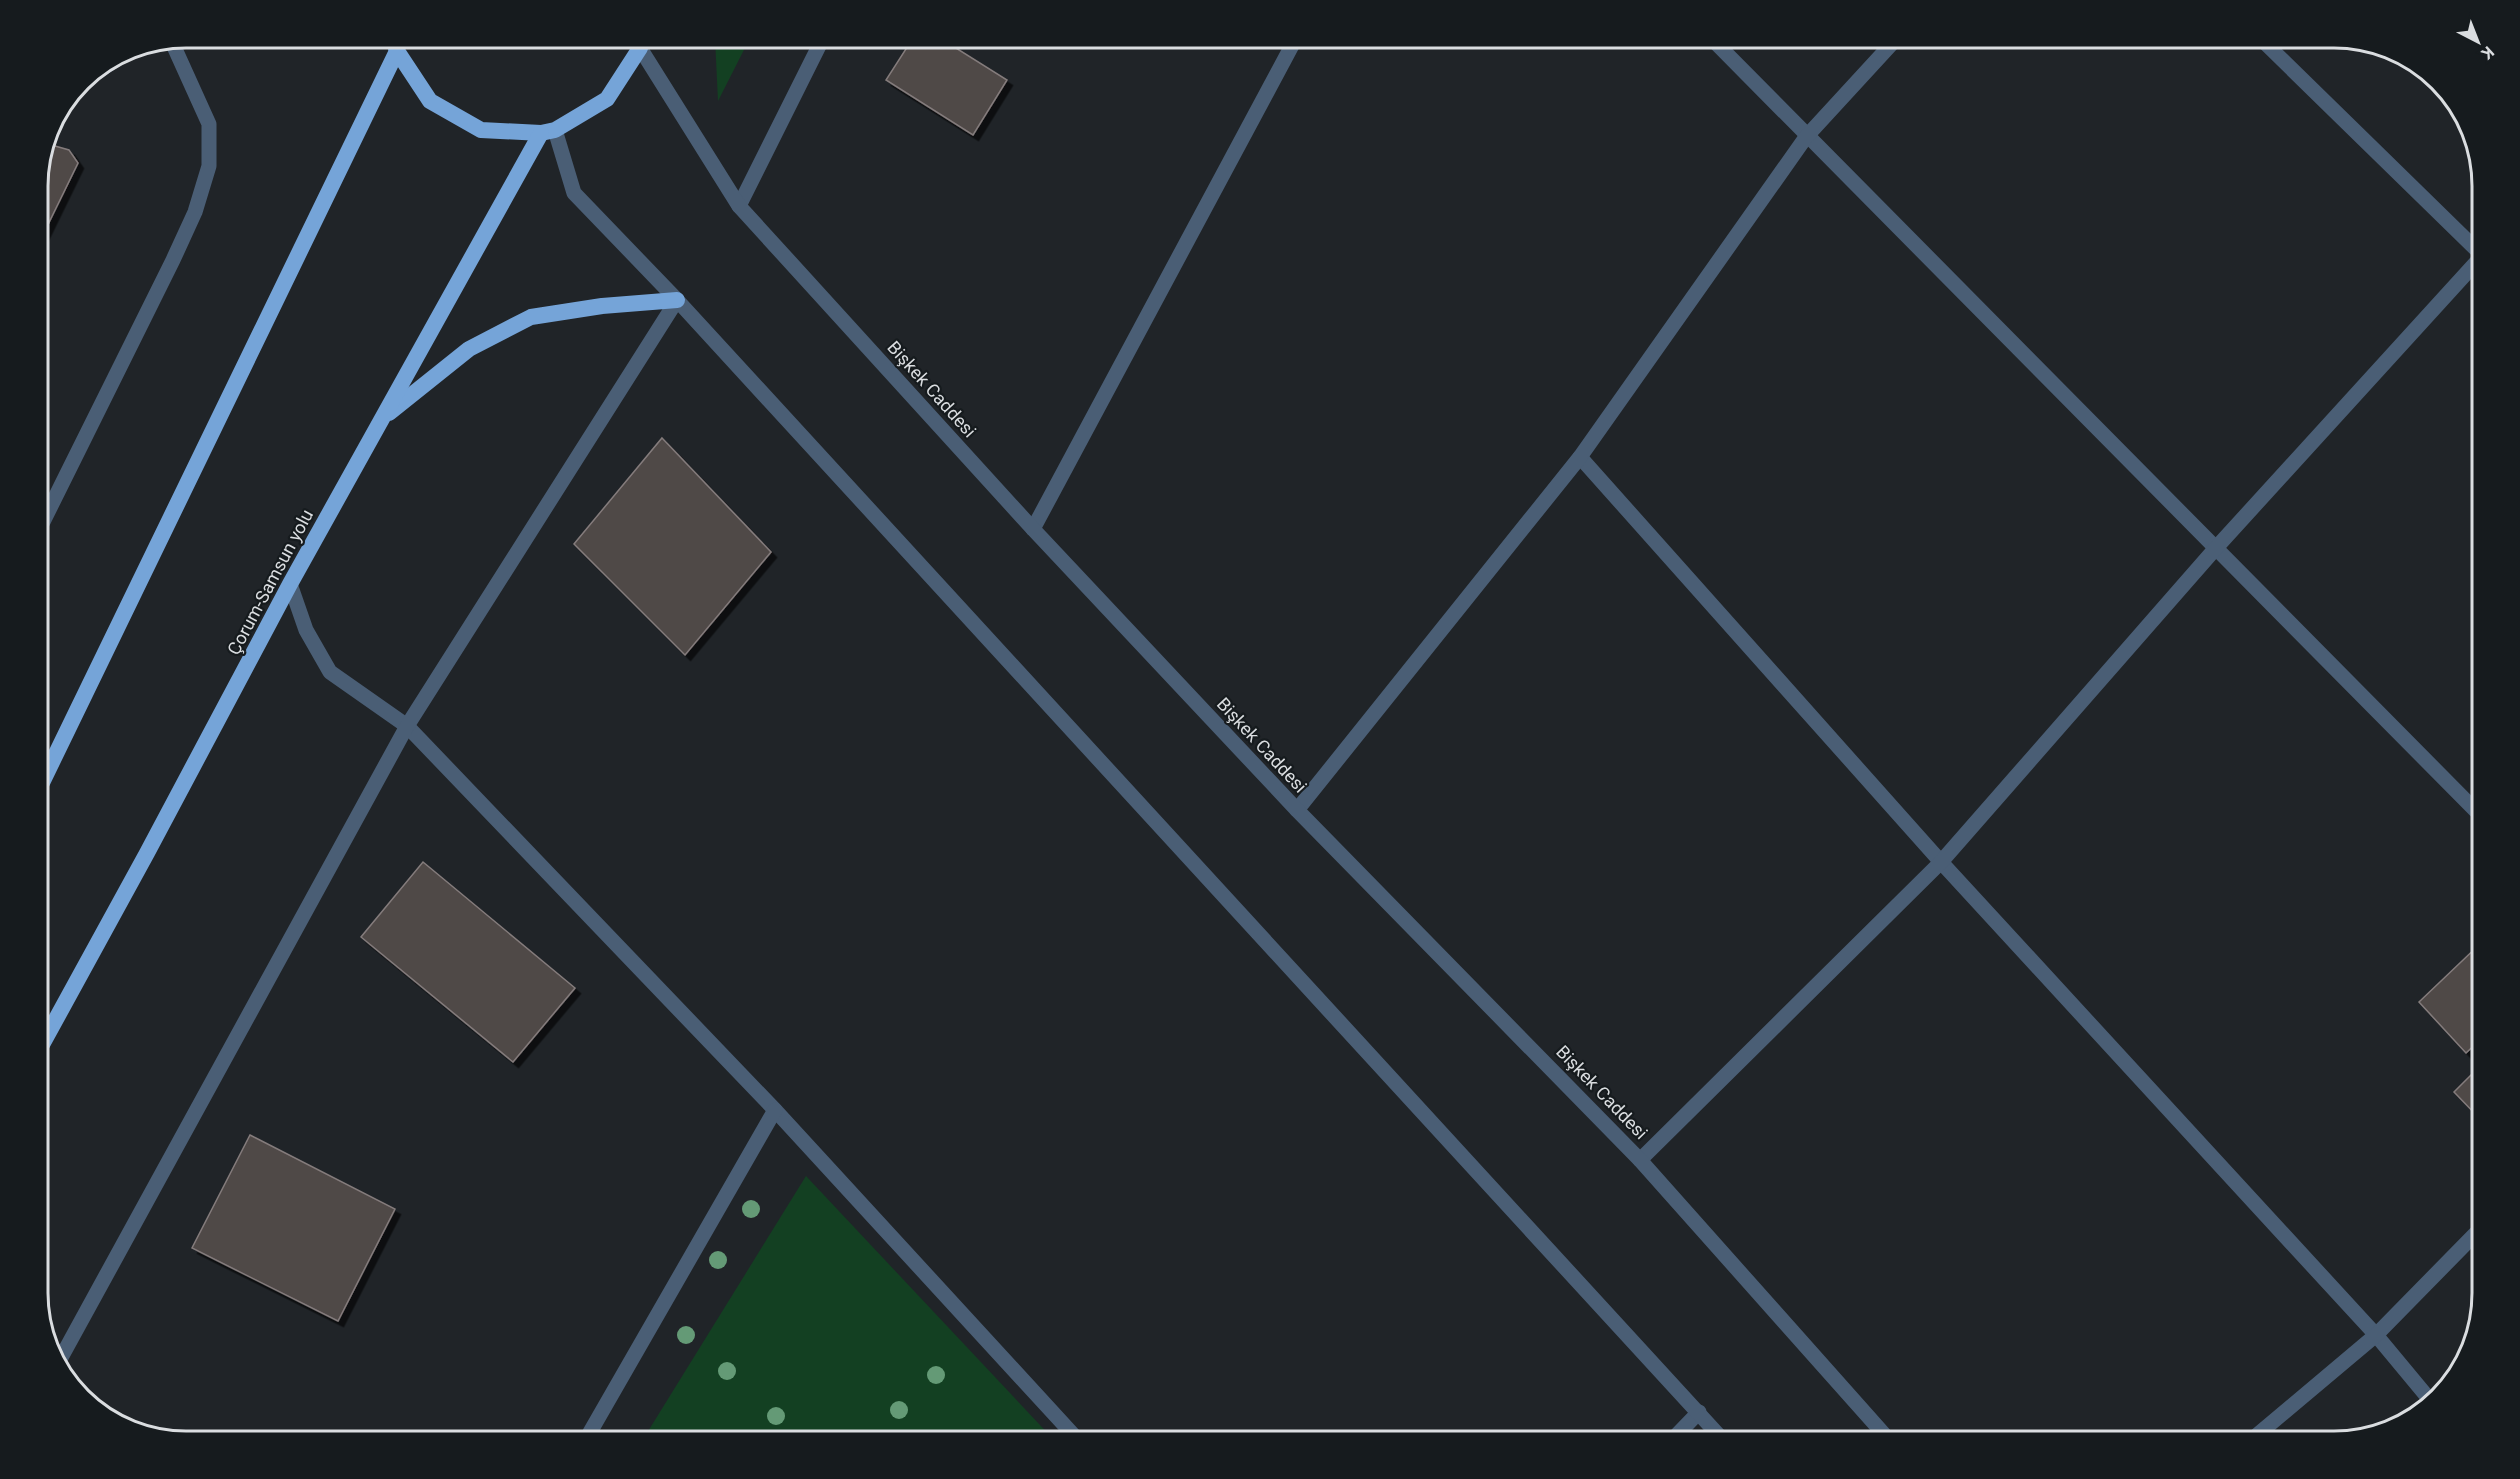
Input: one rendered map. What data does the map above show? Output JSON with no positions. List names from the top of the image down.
{
  "streets": {
    "highway": ["Çorum-Samsun yolu"],
    "street": ["Bişkek Caddesi"]
  },
  "north": "bottom right"
}
